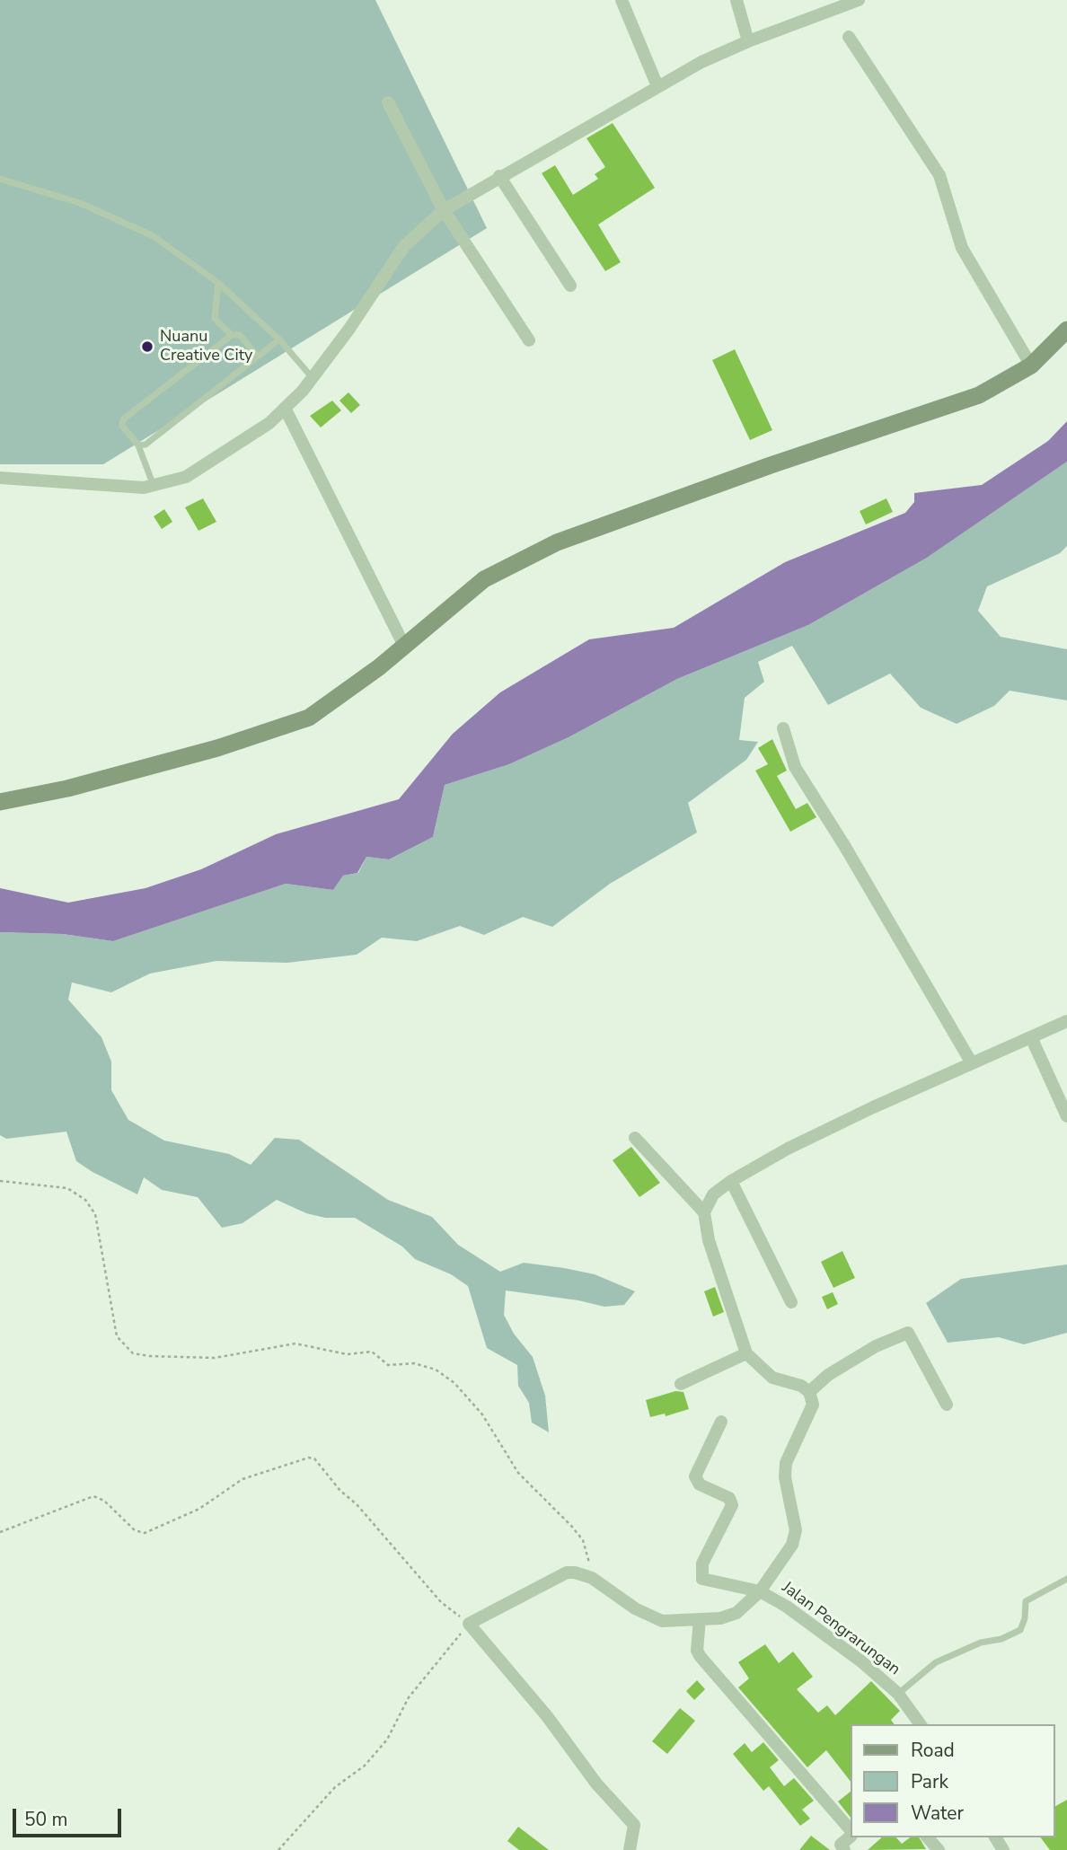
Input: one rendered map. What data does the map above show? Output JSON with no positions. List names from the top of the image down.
{
  "streets": {
    "street": ["Jalan Pengrarungan"]
  },
  "places": ["Nuanu Creative City"],
  "legend": ["Road", "Park", "Water"],
  "scale_bar": "50 m"
}
